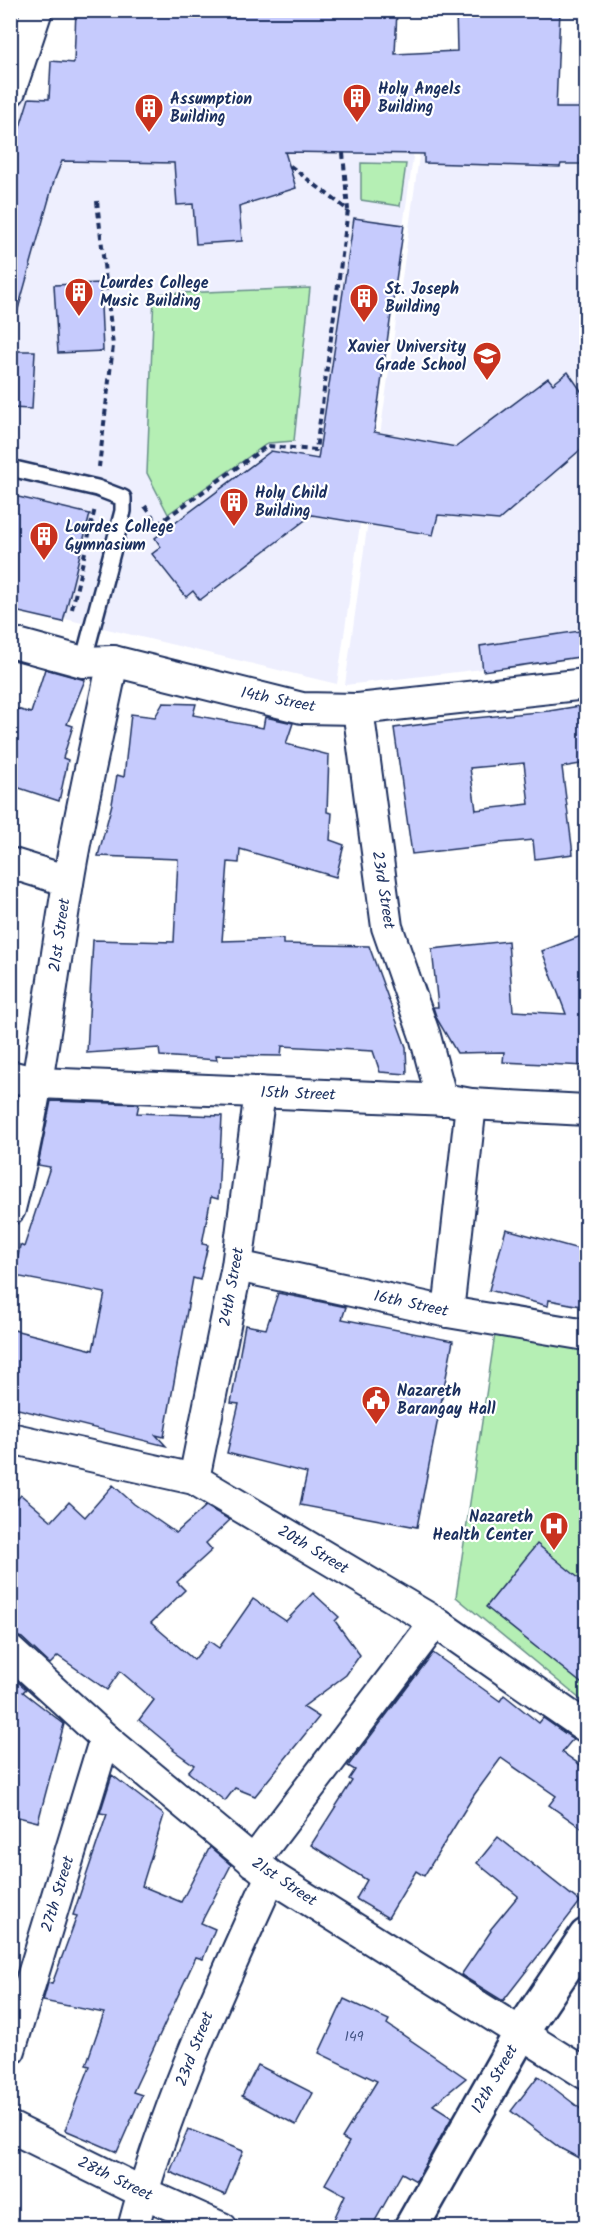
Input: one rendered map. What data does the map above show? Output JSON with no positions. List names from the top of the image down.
{
  "streets": {
    "street": [
      "14th Street",
      "23rd Street",
      "21st Street",
      "15th Street",
      "24th Street",
      "16th Street",
      "20th Street",
      "27th Street",
      "12th Street",
      "28th Street"
    ]
  },
  "crossings": [
    ["14th Street", "23rd Street"],
    ["14th Street", "21st Street"],
    ["23rd Street", "21st Street"],
    ["23rd Street", "15th Street"],
    ["23rd Street", "20th Street"],
    ["23rd Street", "28th Street"],
    ["21st Street", "15th Street"],
    ["21st Street", "27th Street"],
    ["21st Street", "12th Street"],
    ["15th Street", "24th Street"],
    ["24th Street", "16th Street"],
    ["24th Street", "20th Street"]
  ],
  "places": {
    "building": [
      "Holy Angels Building",
      "Assumption Building",
      "Lourdes College Music Building",
      "St. Joseph Building",
      "Holy Child Building",
      "Lourdes College Gymnasium"
    ],
    "school or university": ["Xavier University Grade School"],
    "public building": ["Nazareth Barangay Hall"],
    "hospital": ["Nazareth Health Center"]
  },
  "house_numbers": ["149"]
}
